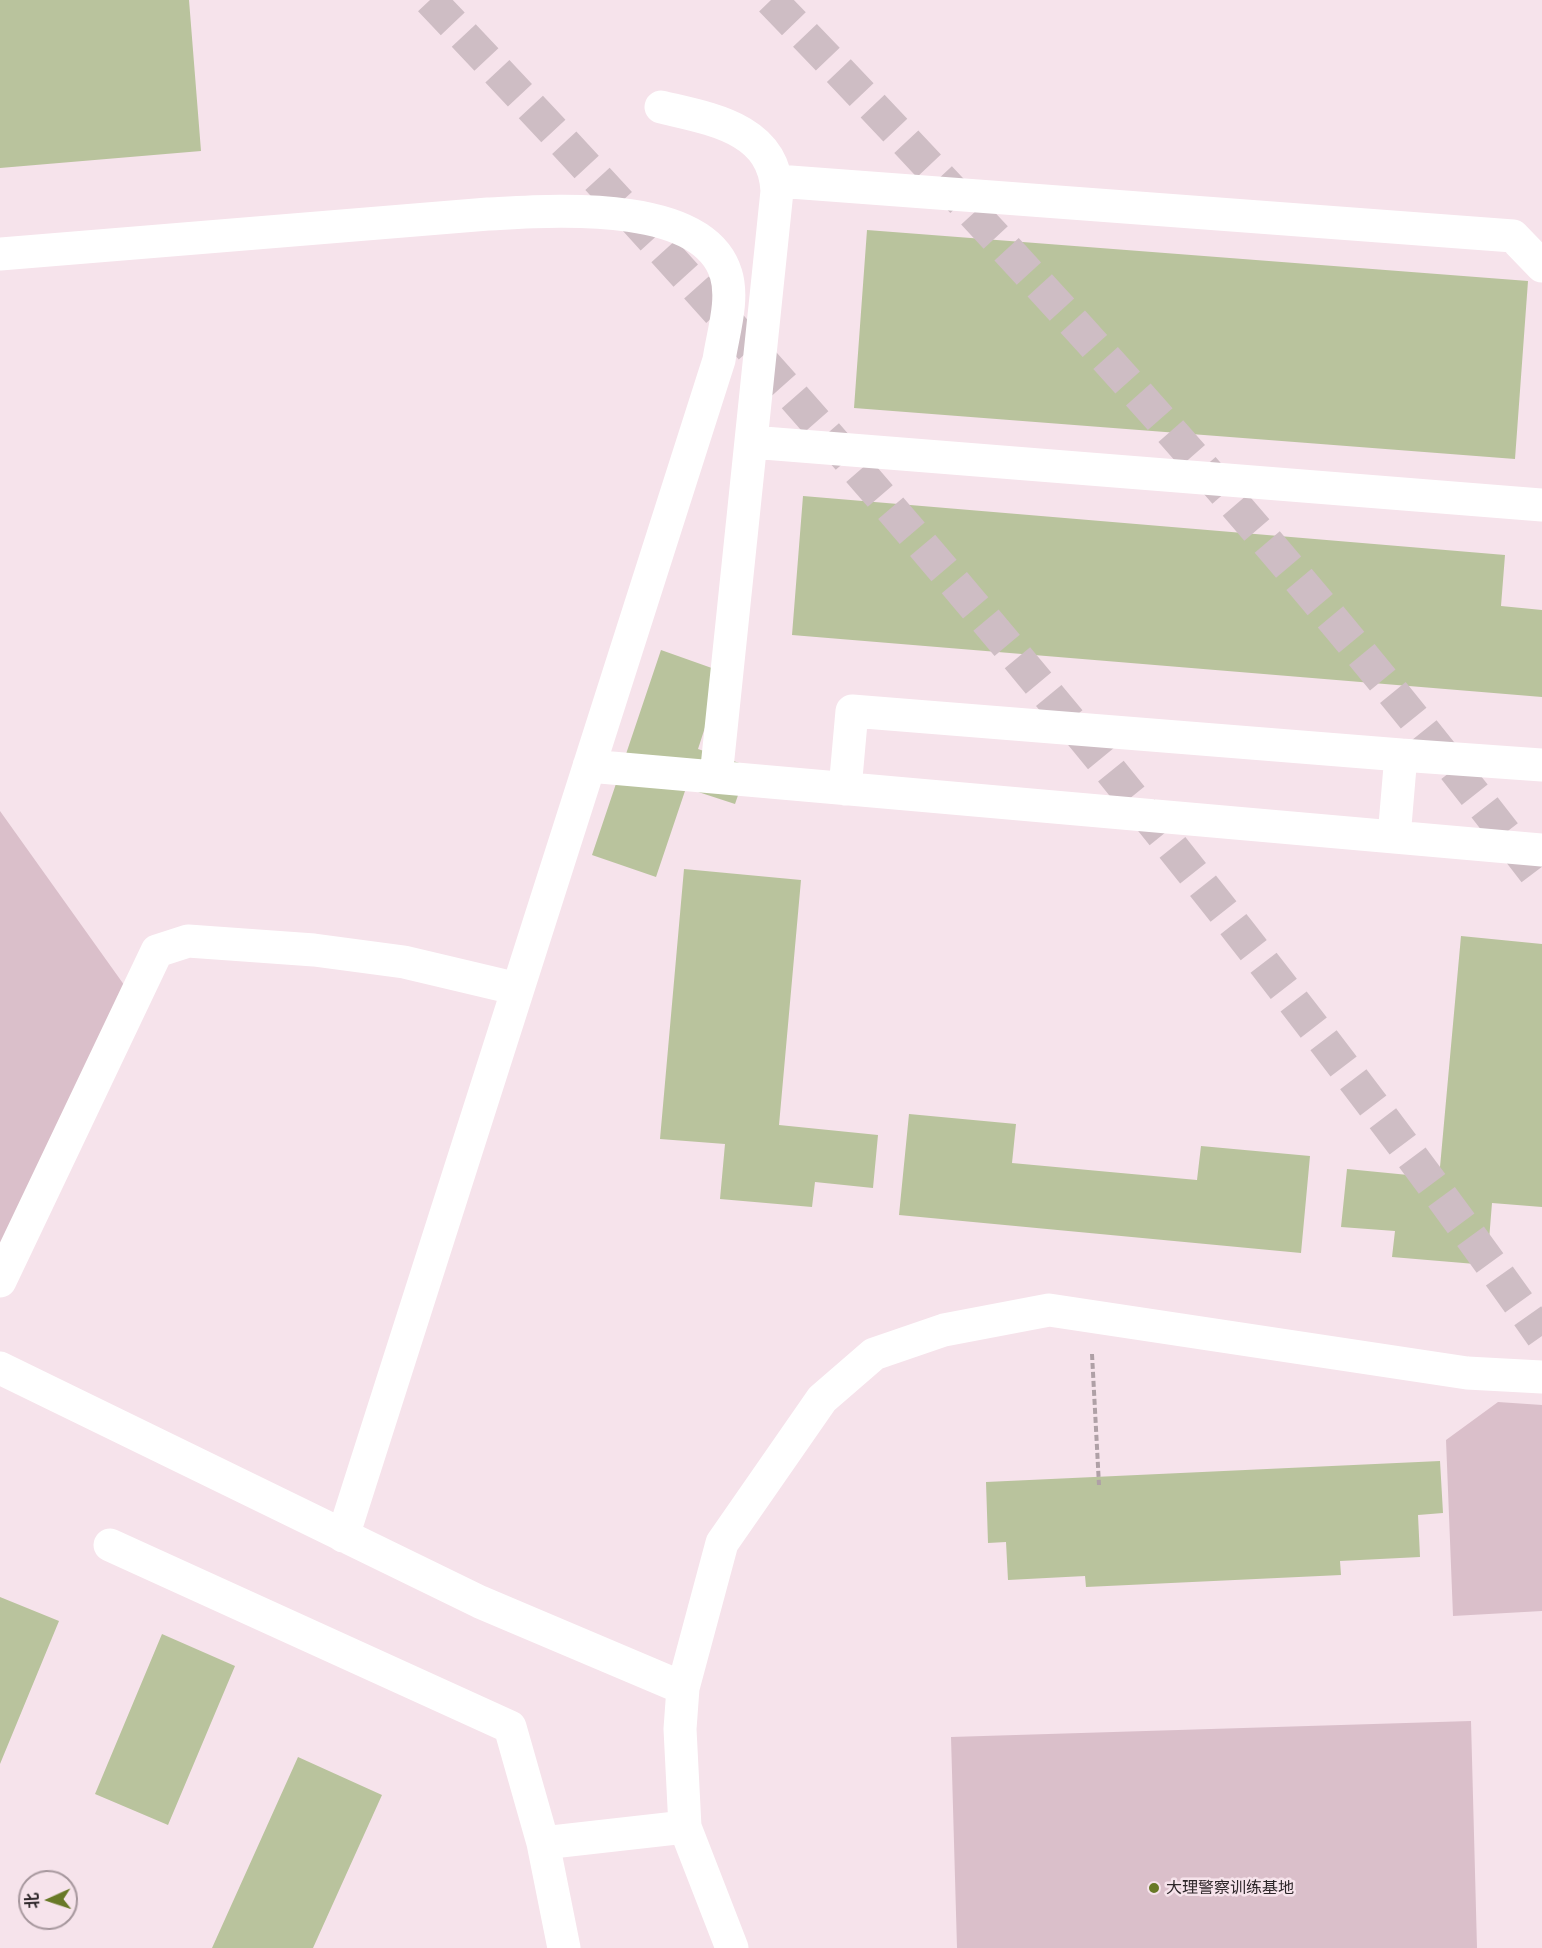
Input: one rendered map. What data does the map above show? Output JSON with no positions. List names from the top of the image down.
{
  "places": ["大理警察训练基地"],
  "north": "left"
}
